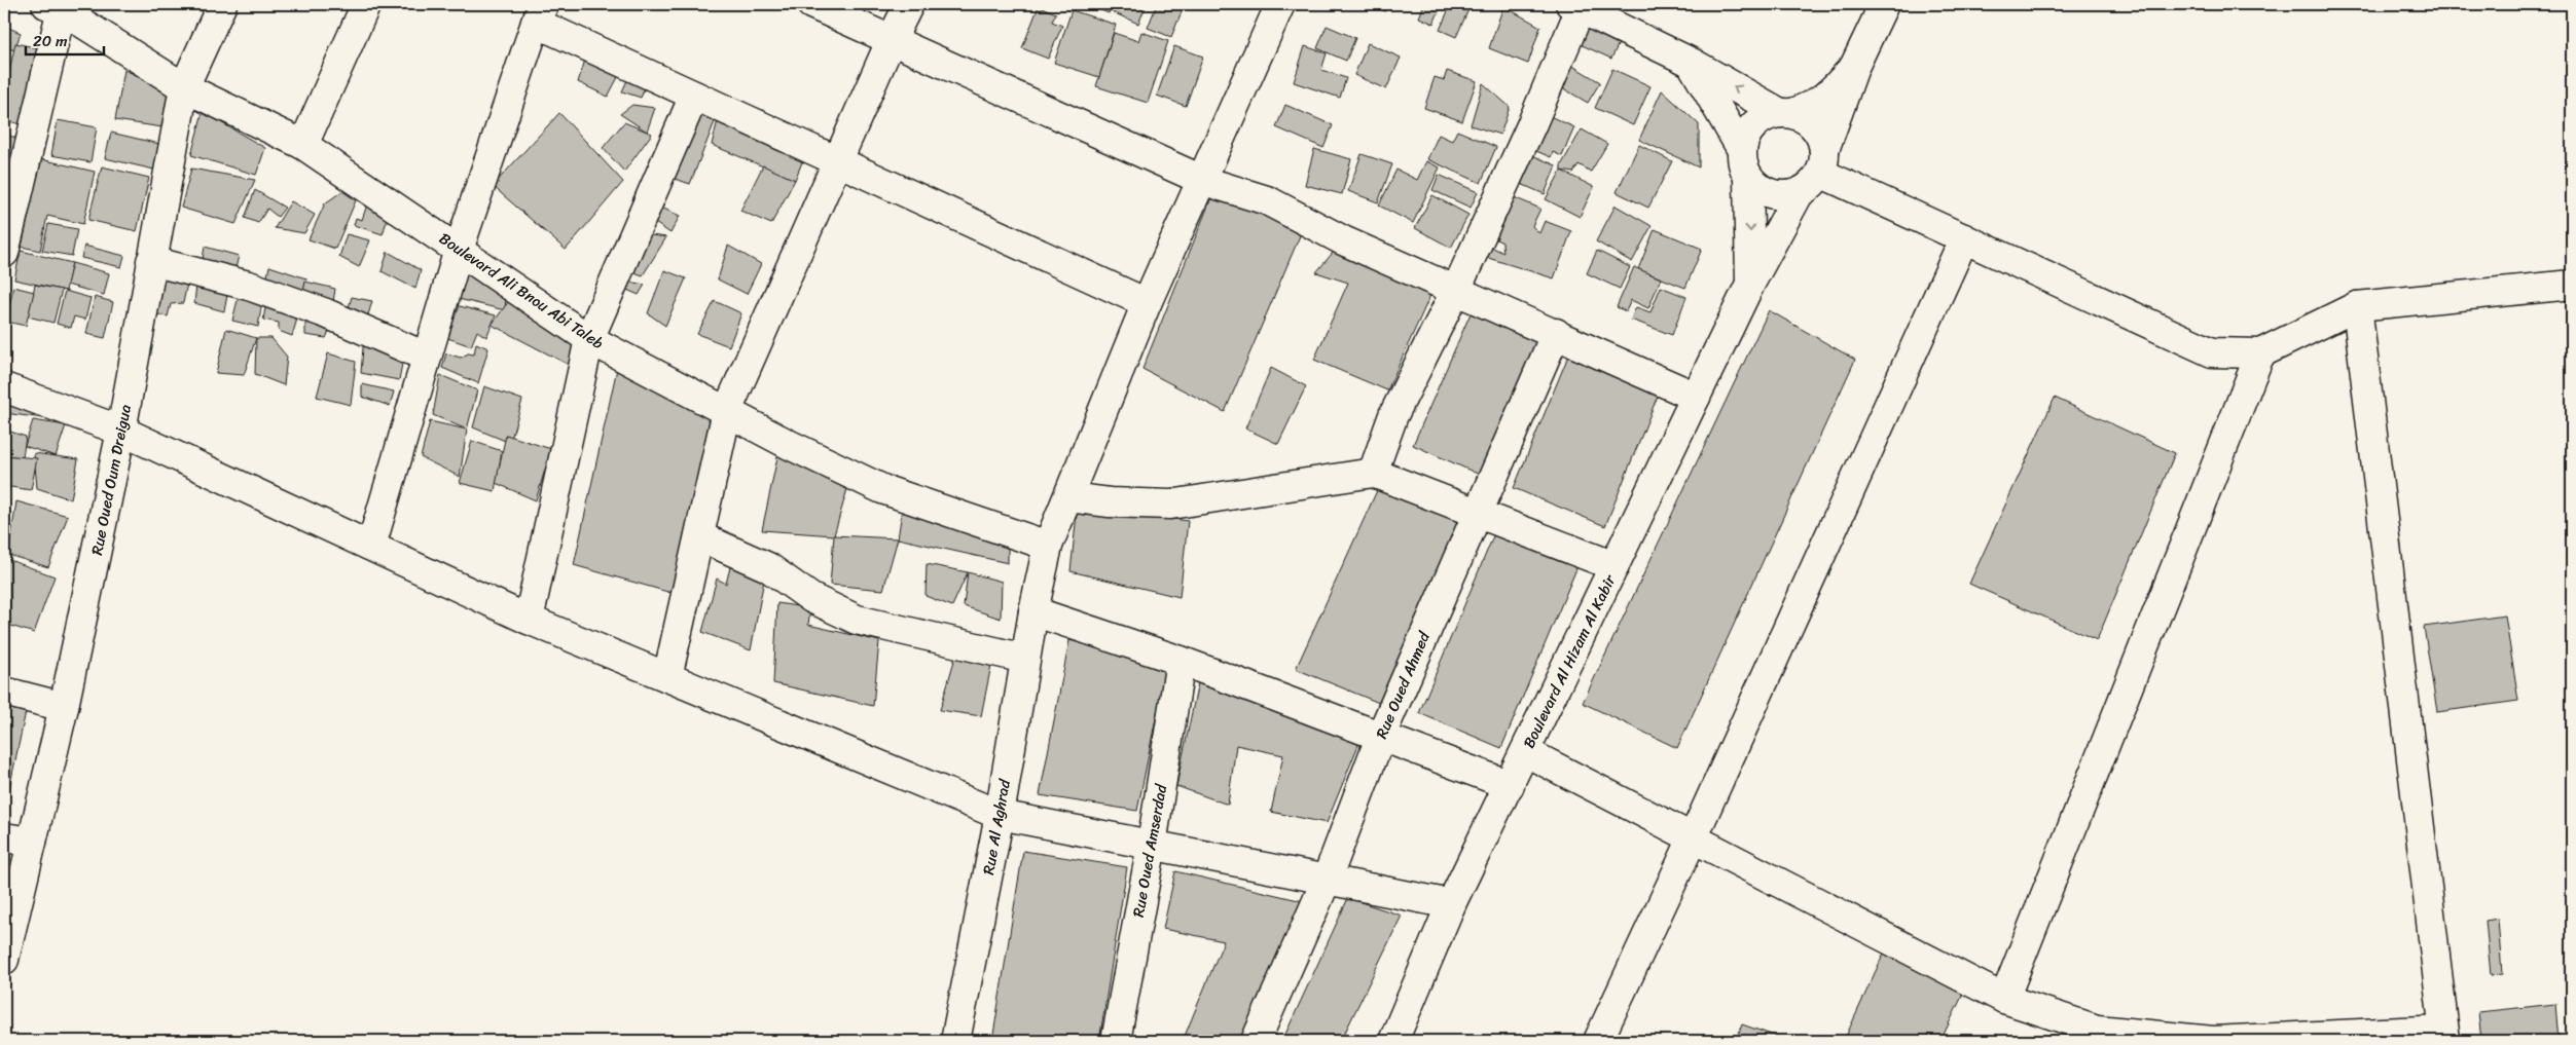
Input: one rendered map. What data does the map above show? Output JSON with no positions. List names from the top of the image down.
{
  "streets": {
    "street": [
      "Boulevard Ali Bnou Abi Taleb",
      "Rue Oued Oum Dreigua",
      "Boulevard Al Hizam Al Kabir",
      "Rue Oued Ahmed",
      "Rue Al Aghrad",
      "Rue Oued Amserdad"
    ]
  },
  "crossings": [
    ["Boulevard Ali Bnou Abi Taleb", "Rue Oued Oum Dreigua"],
    ["Boulevard Ali Bnou Abi Taleb", "Rue Al Aghrad"]
  ],
  "scale_bar": "20 m"
}
